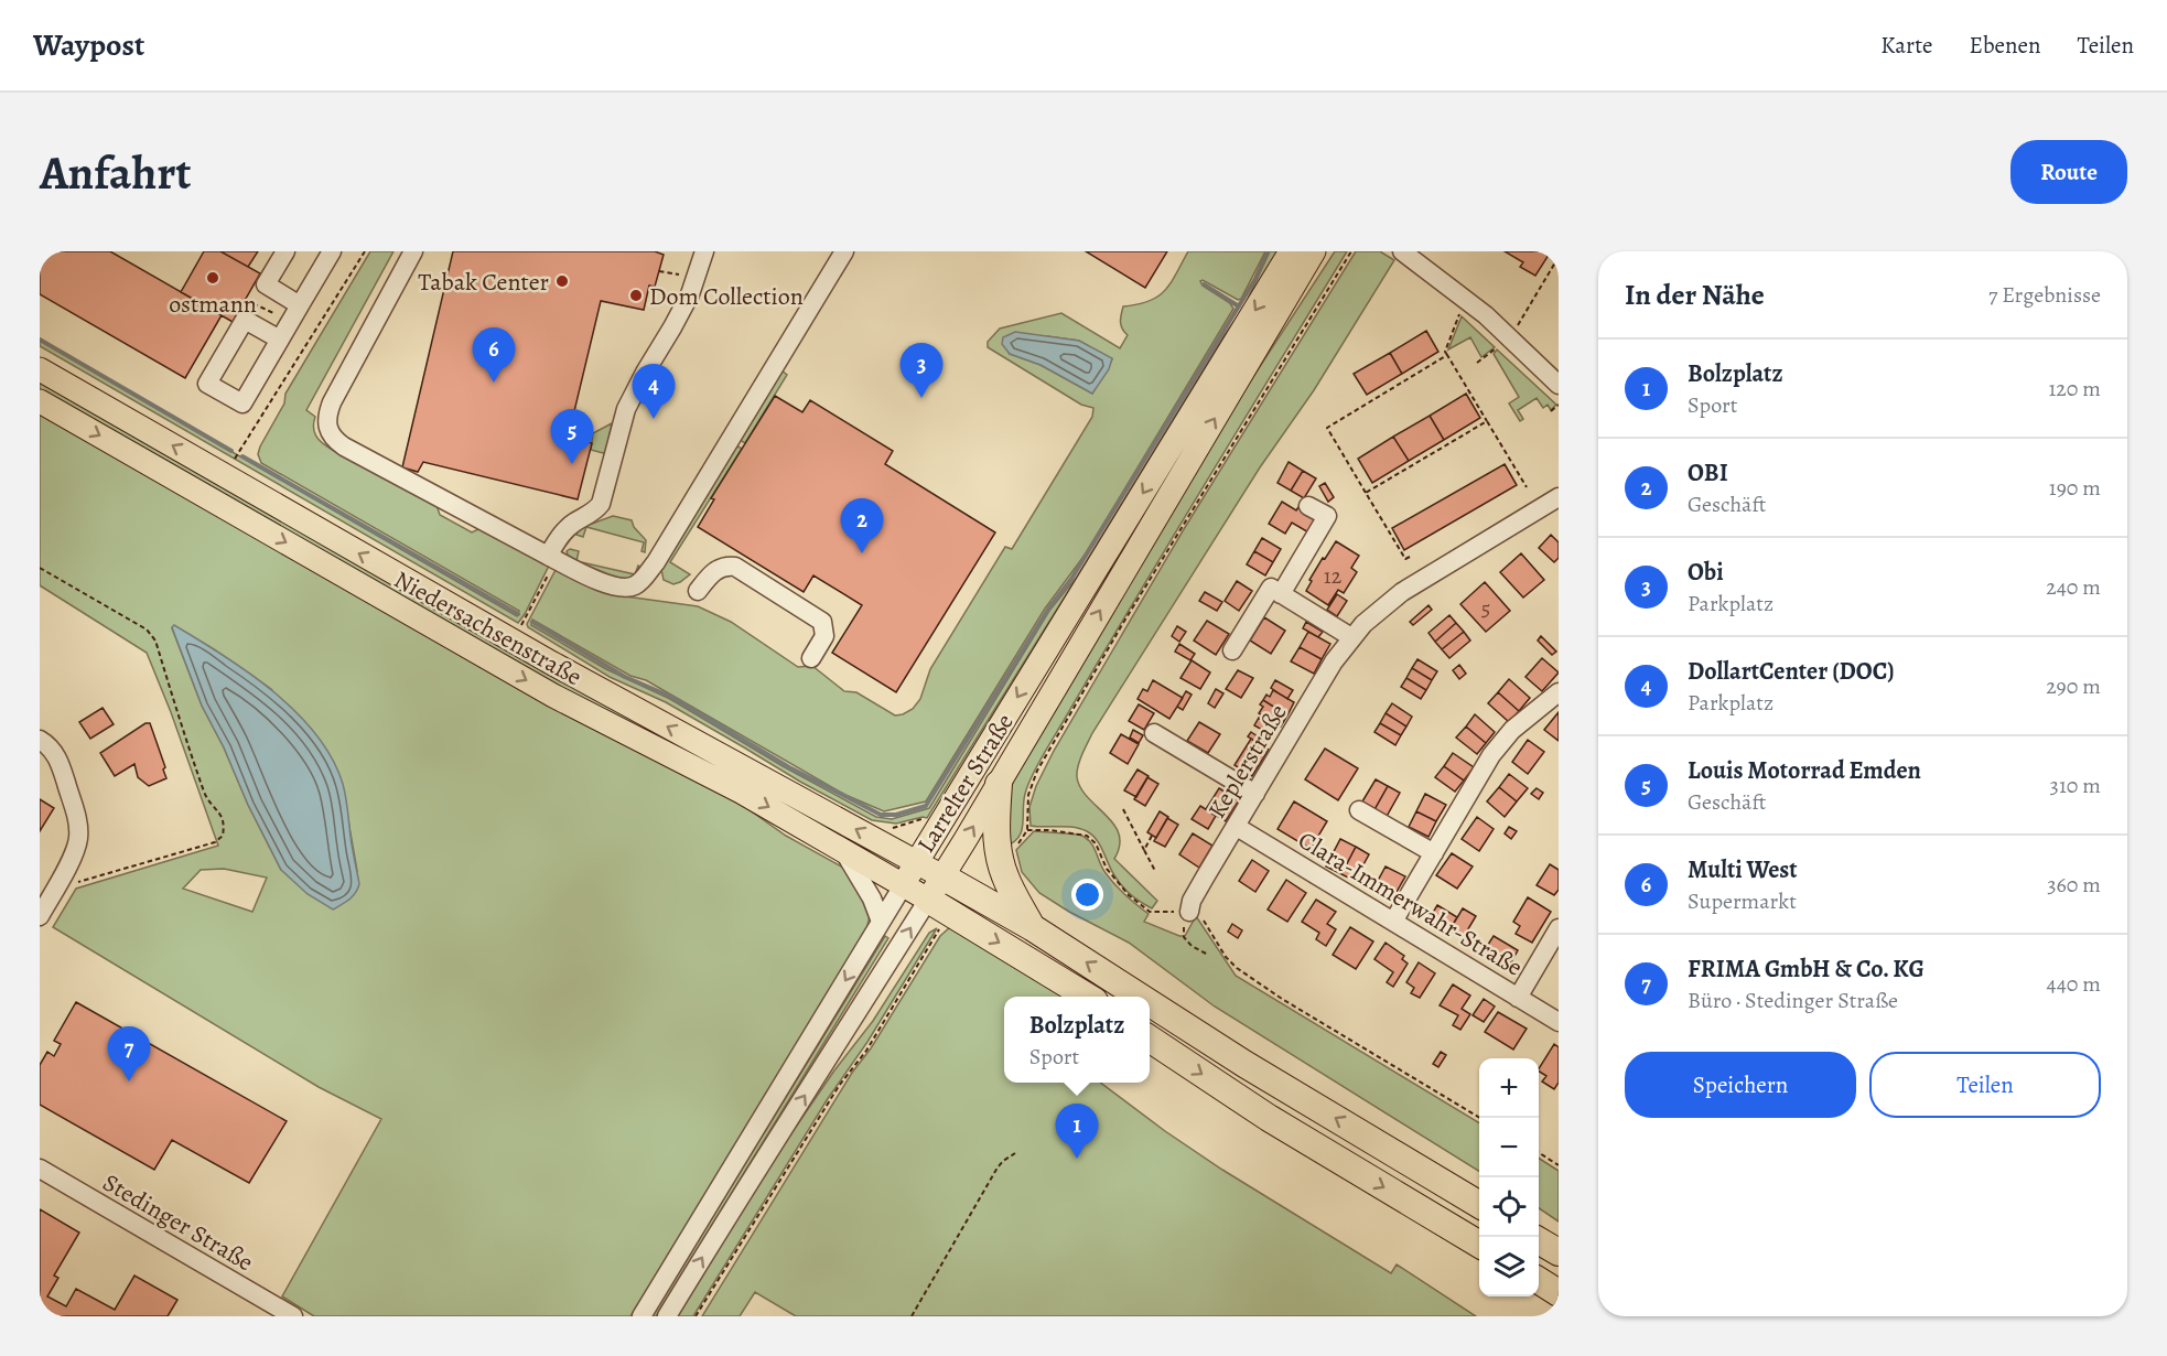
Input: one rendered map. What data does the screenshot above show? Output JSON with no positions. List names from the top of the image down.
{
  "streets": {
    "main road": ["Niedersachsenstraße", "Larrelter Straße"],
    "street": ["Keplerstraße", "Clara-Immerwahr-Straße", "Stedinger Straße"]
  },
  "crossings": [
    ["Niedersachsenstraße", "Larrelter Straße"],
    ["Keplerstraße", "Clara-Immerwahr-Straße"]
  ],
  "places": ["ostmann", "Tabak Center", "Dom Collection"],
  "house_numbers": ["12", "5"],
  "page": {
    "header": "Waypost",
    "nav": ["Karte", "Ebenen", "Teilen"],
    "buttons": [
      "Route",
      ["Speichern", "Teilen"]
    ],
    "title": "Anfahrt",
    "heading": ["In der Nähe", "7 Ergebnisse"],
    "pins": [
      "6",
      "3",
      "4",
      "5",
      "2",
      "7",
      "1"
    ],
    "list": [
      {
        "mark": "1",
        "name": "Bolzplatz",
        "note": "Sport",
        "value": "120 m"
      },
      {
        "mark": "2",
        "name": "OBI",
        "note": "Geschäft",
        "value": "190 m"
      },
      {
        "mark": "3",
        "name": "Obi",
        "note": "Parkplatz",
        "value": "240 m"
      },
      {
        "mark": "4",
        "name": "DollartCenter (DOC)",
        "note": "Parkplatz",
        "value": "290 m"
      },
      {
        "mark": "5",
        "name": "Louis Motorrad Emden",
        "note": "Geschäft",
        "value": "310 m"
      },
      {
        "mark": "6",
        "name": "Multi West",
        "note": "Supermarkt",
        "value": "360 m"
      },
      {
        "mark": "7",
        "name": "FRIMA GmbH & Co. KG",
        "note": "Büro · Stedinger Straße",
        "value": "440 m"
      }
    ],
    "popup": ["Bolzplatz", "Sport"],
    "map_buttons": ["+", "−"]
  }
}
